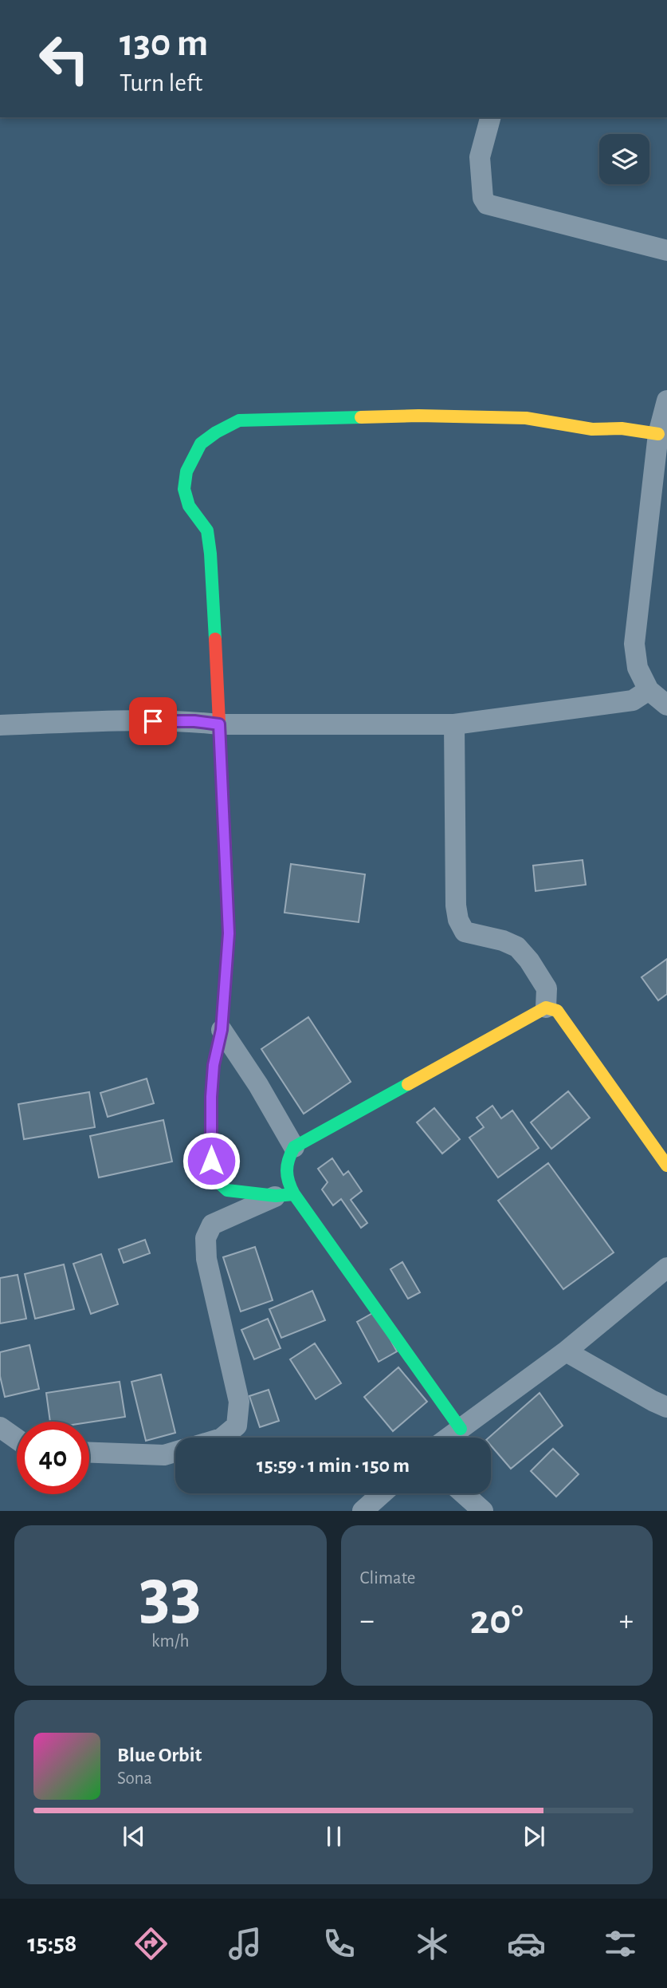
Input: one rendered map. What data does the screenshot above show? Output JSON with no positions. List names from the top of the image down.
{
  "page": {
    "turn": ["130 m", "Turn left"],
    "limit": "40",
    "trip": "15:59 · 1 min · 150 m",
    "tile": [
      ["33", "km/h"],
      "Climate"
    ],
    "heat": ["−", "20°", "+"],
    "song": ["Blue Orbit", "Sona"],
    "tabs": "15:58"
  }
}
